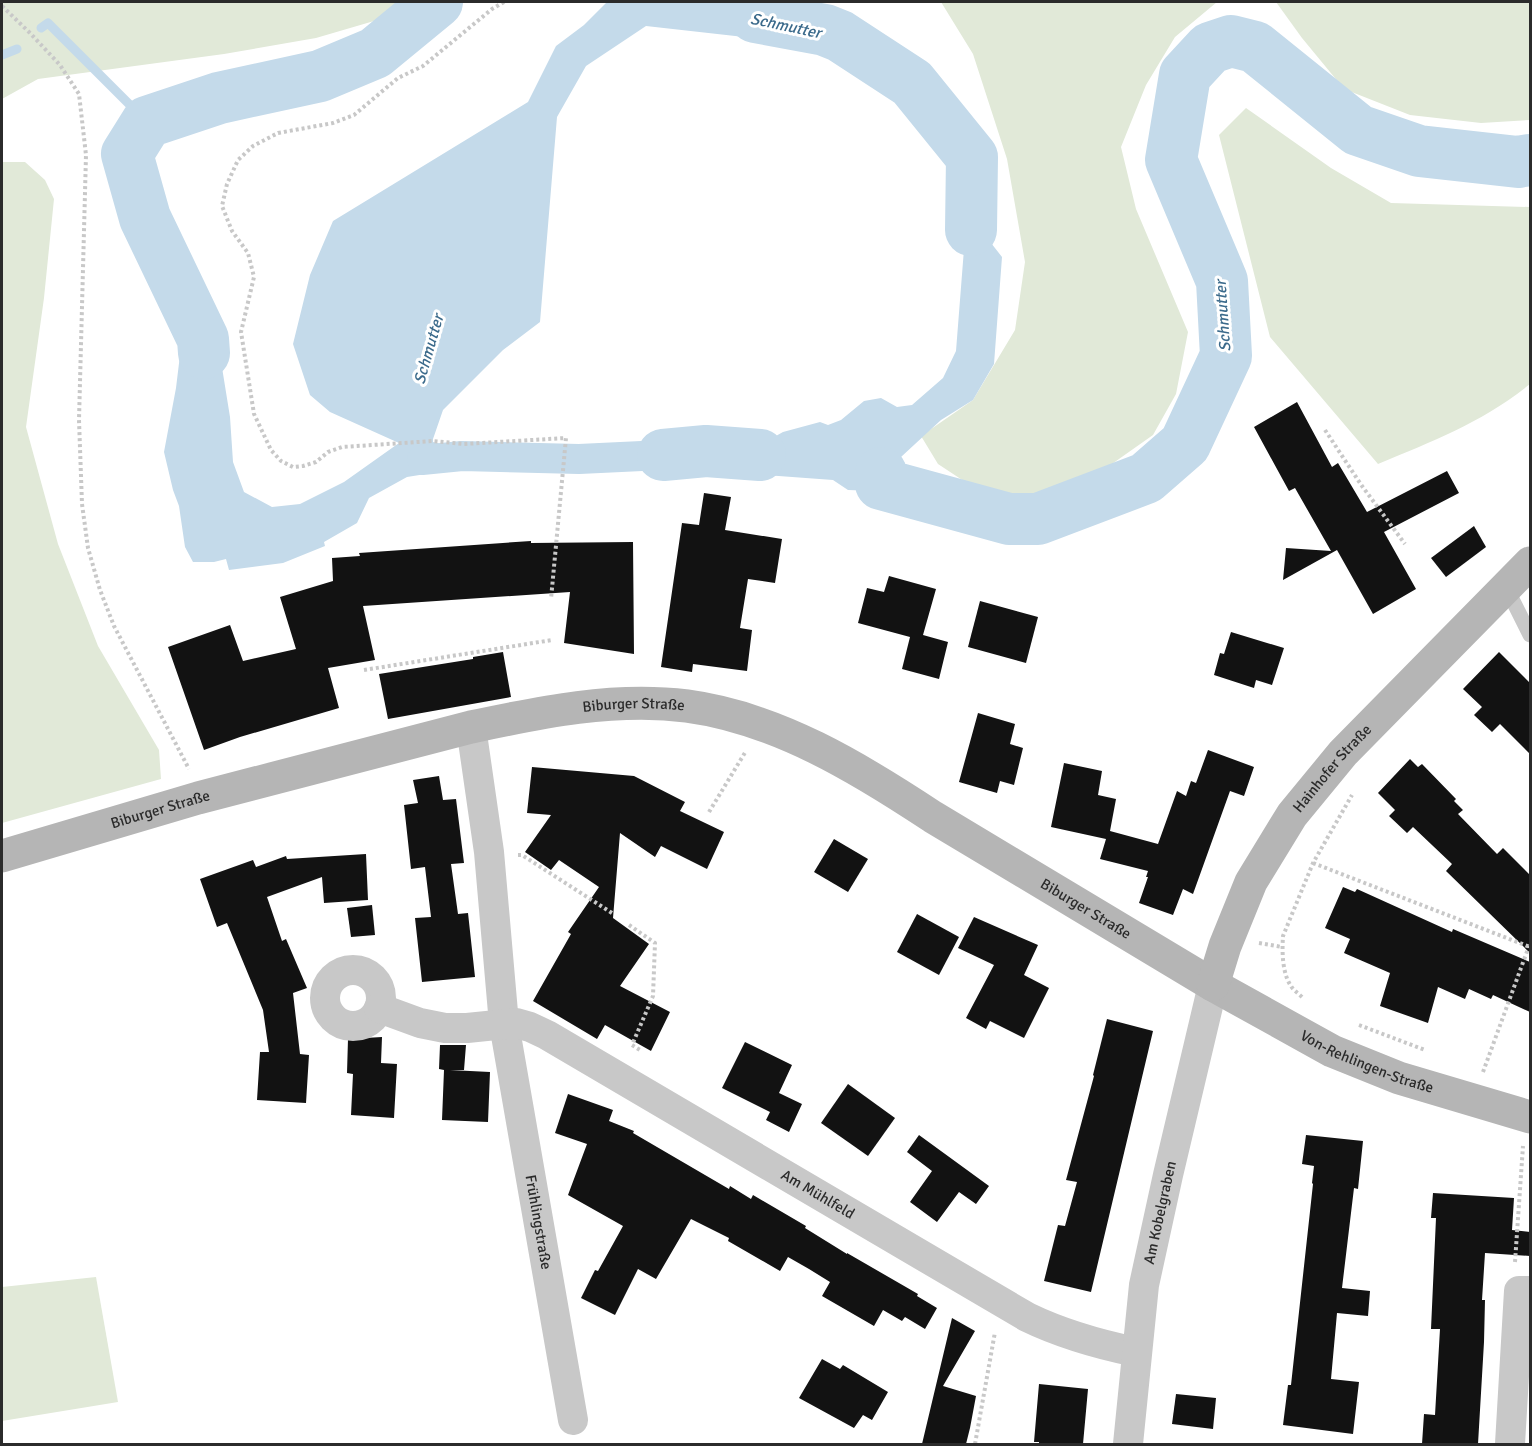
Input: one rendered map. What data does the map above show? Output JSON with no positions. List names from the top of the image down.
{
  "streets": {
    "street": [
      "Biburger Straße",
      "Hainhofer Straße",
      "Von-Rehlingen-Straße",
      "Am Mühlfeld",
      "Am Kobelgraben",
      "Frühlingstraße"
    ]
  },
  "crossings": [
    ["Biburger Straße", "Hainhofer Straße"],
    ["Biburger Straße", "Von-Rehlingen-Straße"],
    ["Biburger Straße", "Am Kobelgraben"],
    ["Biburger Straße", "Frühlingstraße"],
    ["Hainhofer Straße", "Von-Rehlingen-Straße"],
    ["Hainhofer Straße", "Am Kobelgraben"],
    ["Von-Rehlingen-Straße", "Am Kobelgraben"],
    ["Am Mühlfeld", "Am Kobelgraben"],
    ["Am Mühlfeld", "Frühlingstraße"]
  ],
  "water": ["Schmutter"]
}
